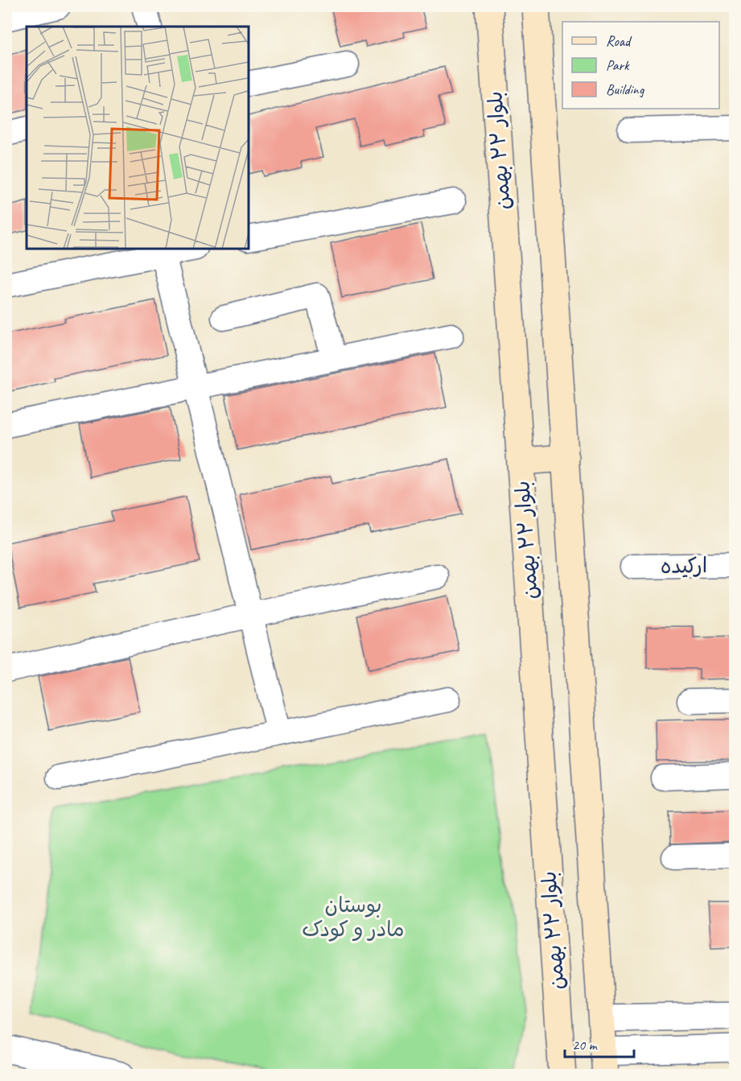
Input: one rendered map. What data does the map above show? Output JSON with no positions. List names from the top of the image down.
{
  "streets": {
    "main road": ["بلوار ۲۲ بهمن"],
    "street": ["ارکیده"]
  },
  "parks": ["بوستان مادر و کودک"],
  "legend": ["Road", "Park", "Building"],
  "scale_bar": "20 m"
}
